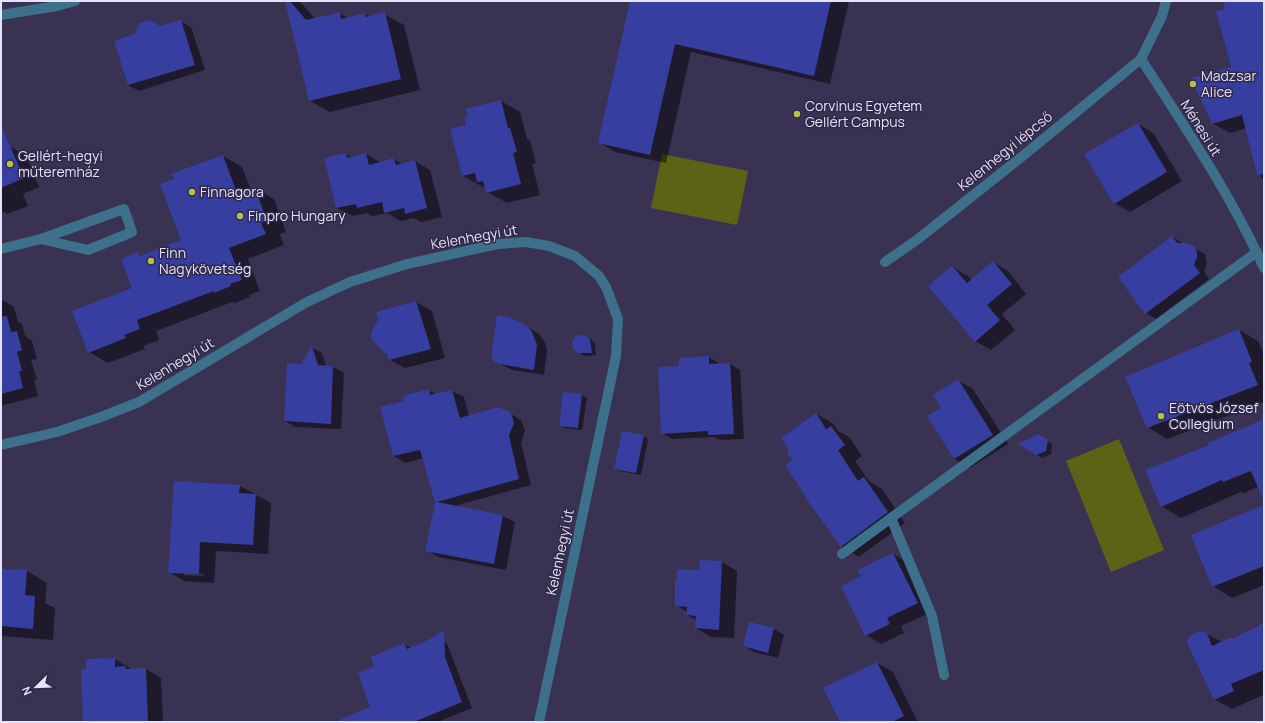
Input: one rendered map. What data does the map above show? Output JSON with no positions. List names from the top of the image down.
{
  "streets": {
    "street": ["Ménesi út", "Kelenhegyi lépcső", "Kelenhegyi út"]
  },
  "crossings": [
    ["Ménesi út", "Kelenhegyi lépcső"]
  ],
  "places": [
    "Madzsar Alice",
    "Corvinus Egyetem Gellért Campus",
    "Gellért-hegyi műteremház",
    "Finnagora",
    "Finpro Hungary",
    "Finn Nagykövetség",
    "Eötvös József Collegium"
  ],
  "north": "bottom left"
}
